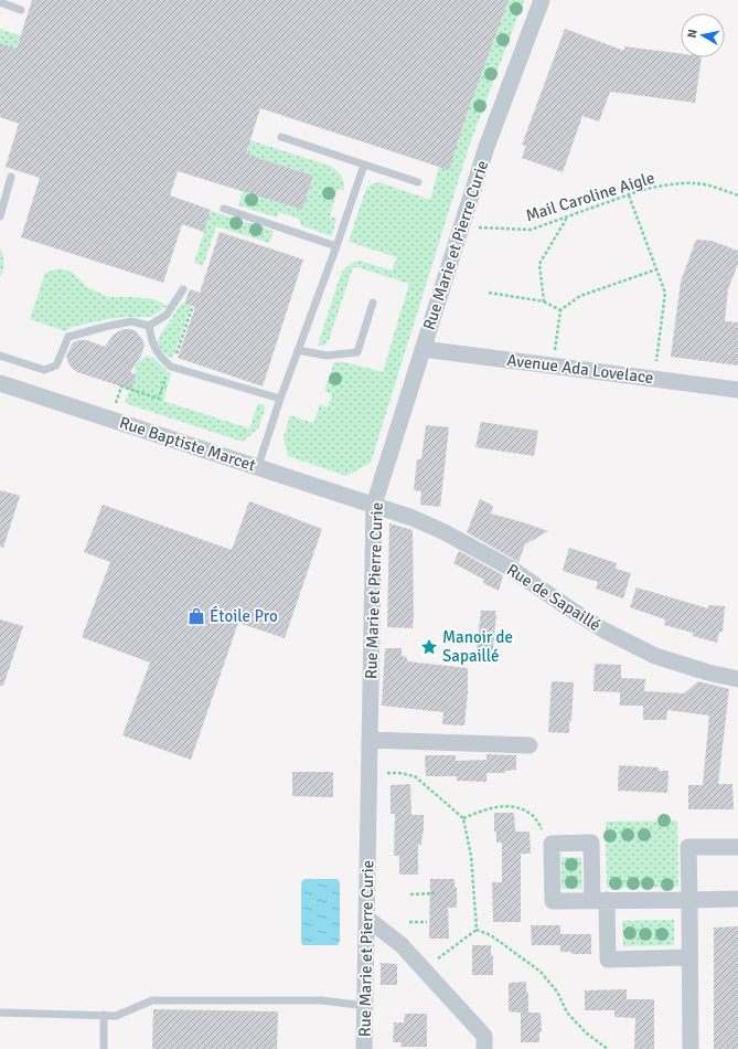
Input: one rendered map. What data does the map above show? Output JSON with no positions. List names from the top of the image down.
{
  "streets": {
    "street": [
      "Rue Marie et Pierre Curie",
      "Avenue Ada Lovelace",
      "Rue Baptiste Marcet",
      "Rue de Sapaillé"
    ],
    "path": ["Mail Caroline Aigle"]
  },
  "crossings": [
    ["Rue Marie et Pierre Curie", "Avenue Ada Lovelace"],
    ["Rue Marie et Pierre Curie", "Rue Baptiste Marcet"],
    ["Rue Marie et Pierre Curie", "Rue de Sapaillé"],
    ["Rue Baptiste Marcet", "Rue de Sapaillé"]
  ],
  "places": {
    "shop": ["Étoile Pro"],
    "place": ["Manoir de Sapaillé"]
  },
  "north": "left"
}
